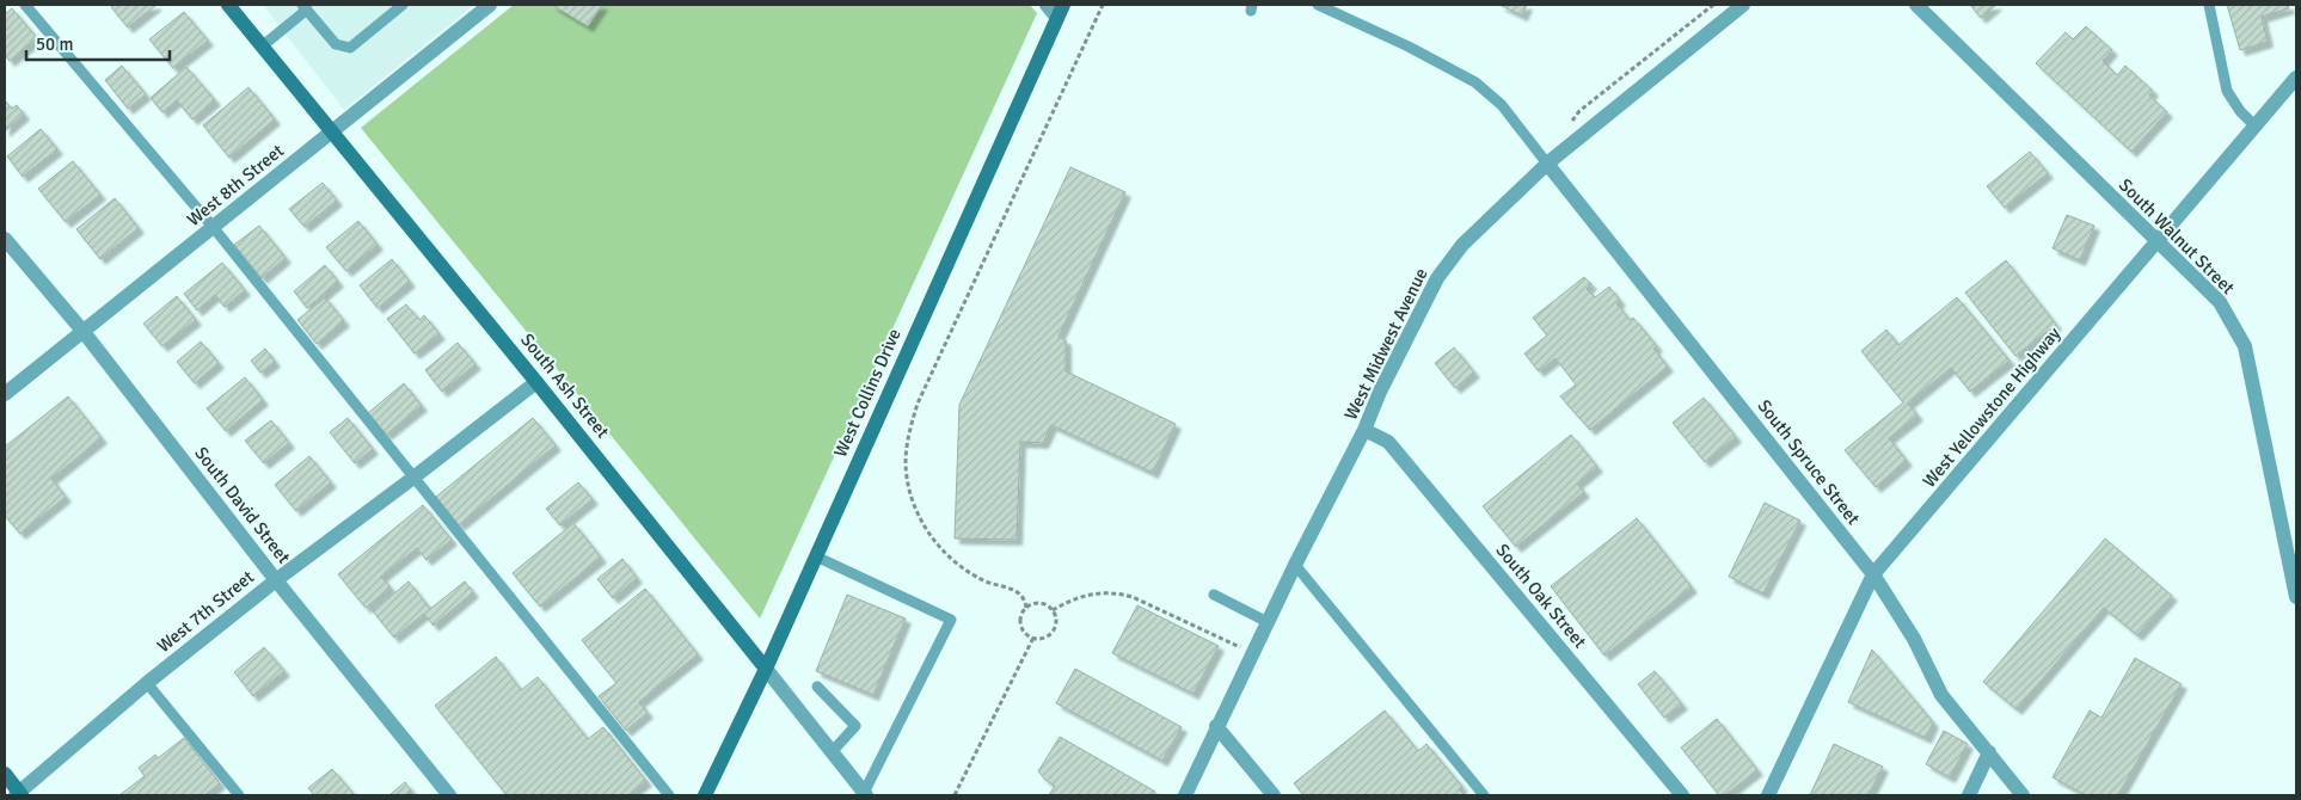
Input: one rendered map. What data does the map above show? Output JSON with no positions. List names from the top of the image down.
{
  "streets": {
    "main road": ["South Ash Street", "West Collins Drive"],
    "street": [
      "West 8th Street",
      "South Walnut Street",
      "West Midwest Avenue",
      "West Yellowstone Highway",
      "South Spruce Street",
      "South David Street",
      "South Oak Street",
      "West 7th Street"
    ]
  },
  "crossings": [
    ["West 8th Street", "South Ash Street"],
    ["West 8th Street", "South David Street"],
    ["South Walnut Street", "West Yellowstone Highway"],
    ["West Midwest Avenue", "South Spruce Street"],
    ["West Midwest Avenue", "South Oak Street"],
    ["South Ash Street", "West Collins Drive"],
    ["South Ash Street", "West 7th Street"],
    ["West Yellowstone Highway", "South Spruce Street"],
    ["South David Street", "West 7th Street"]
  ],
  "scale_bar": "50 m"
}
